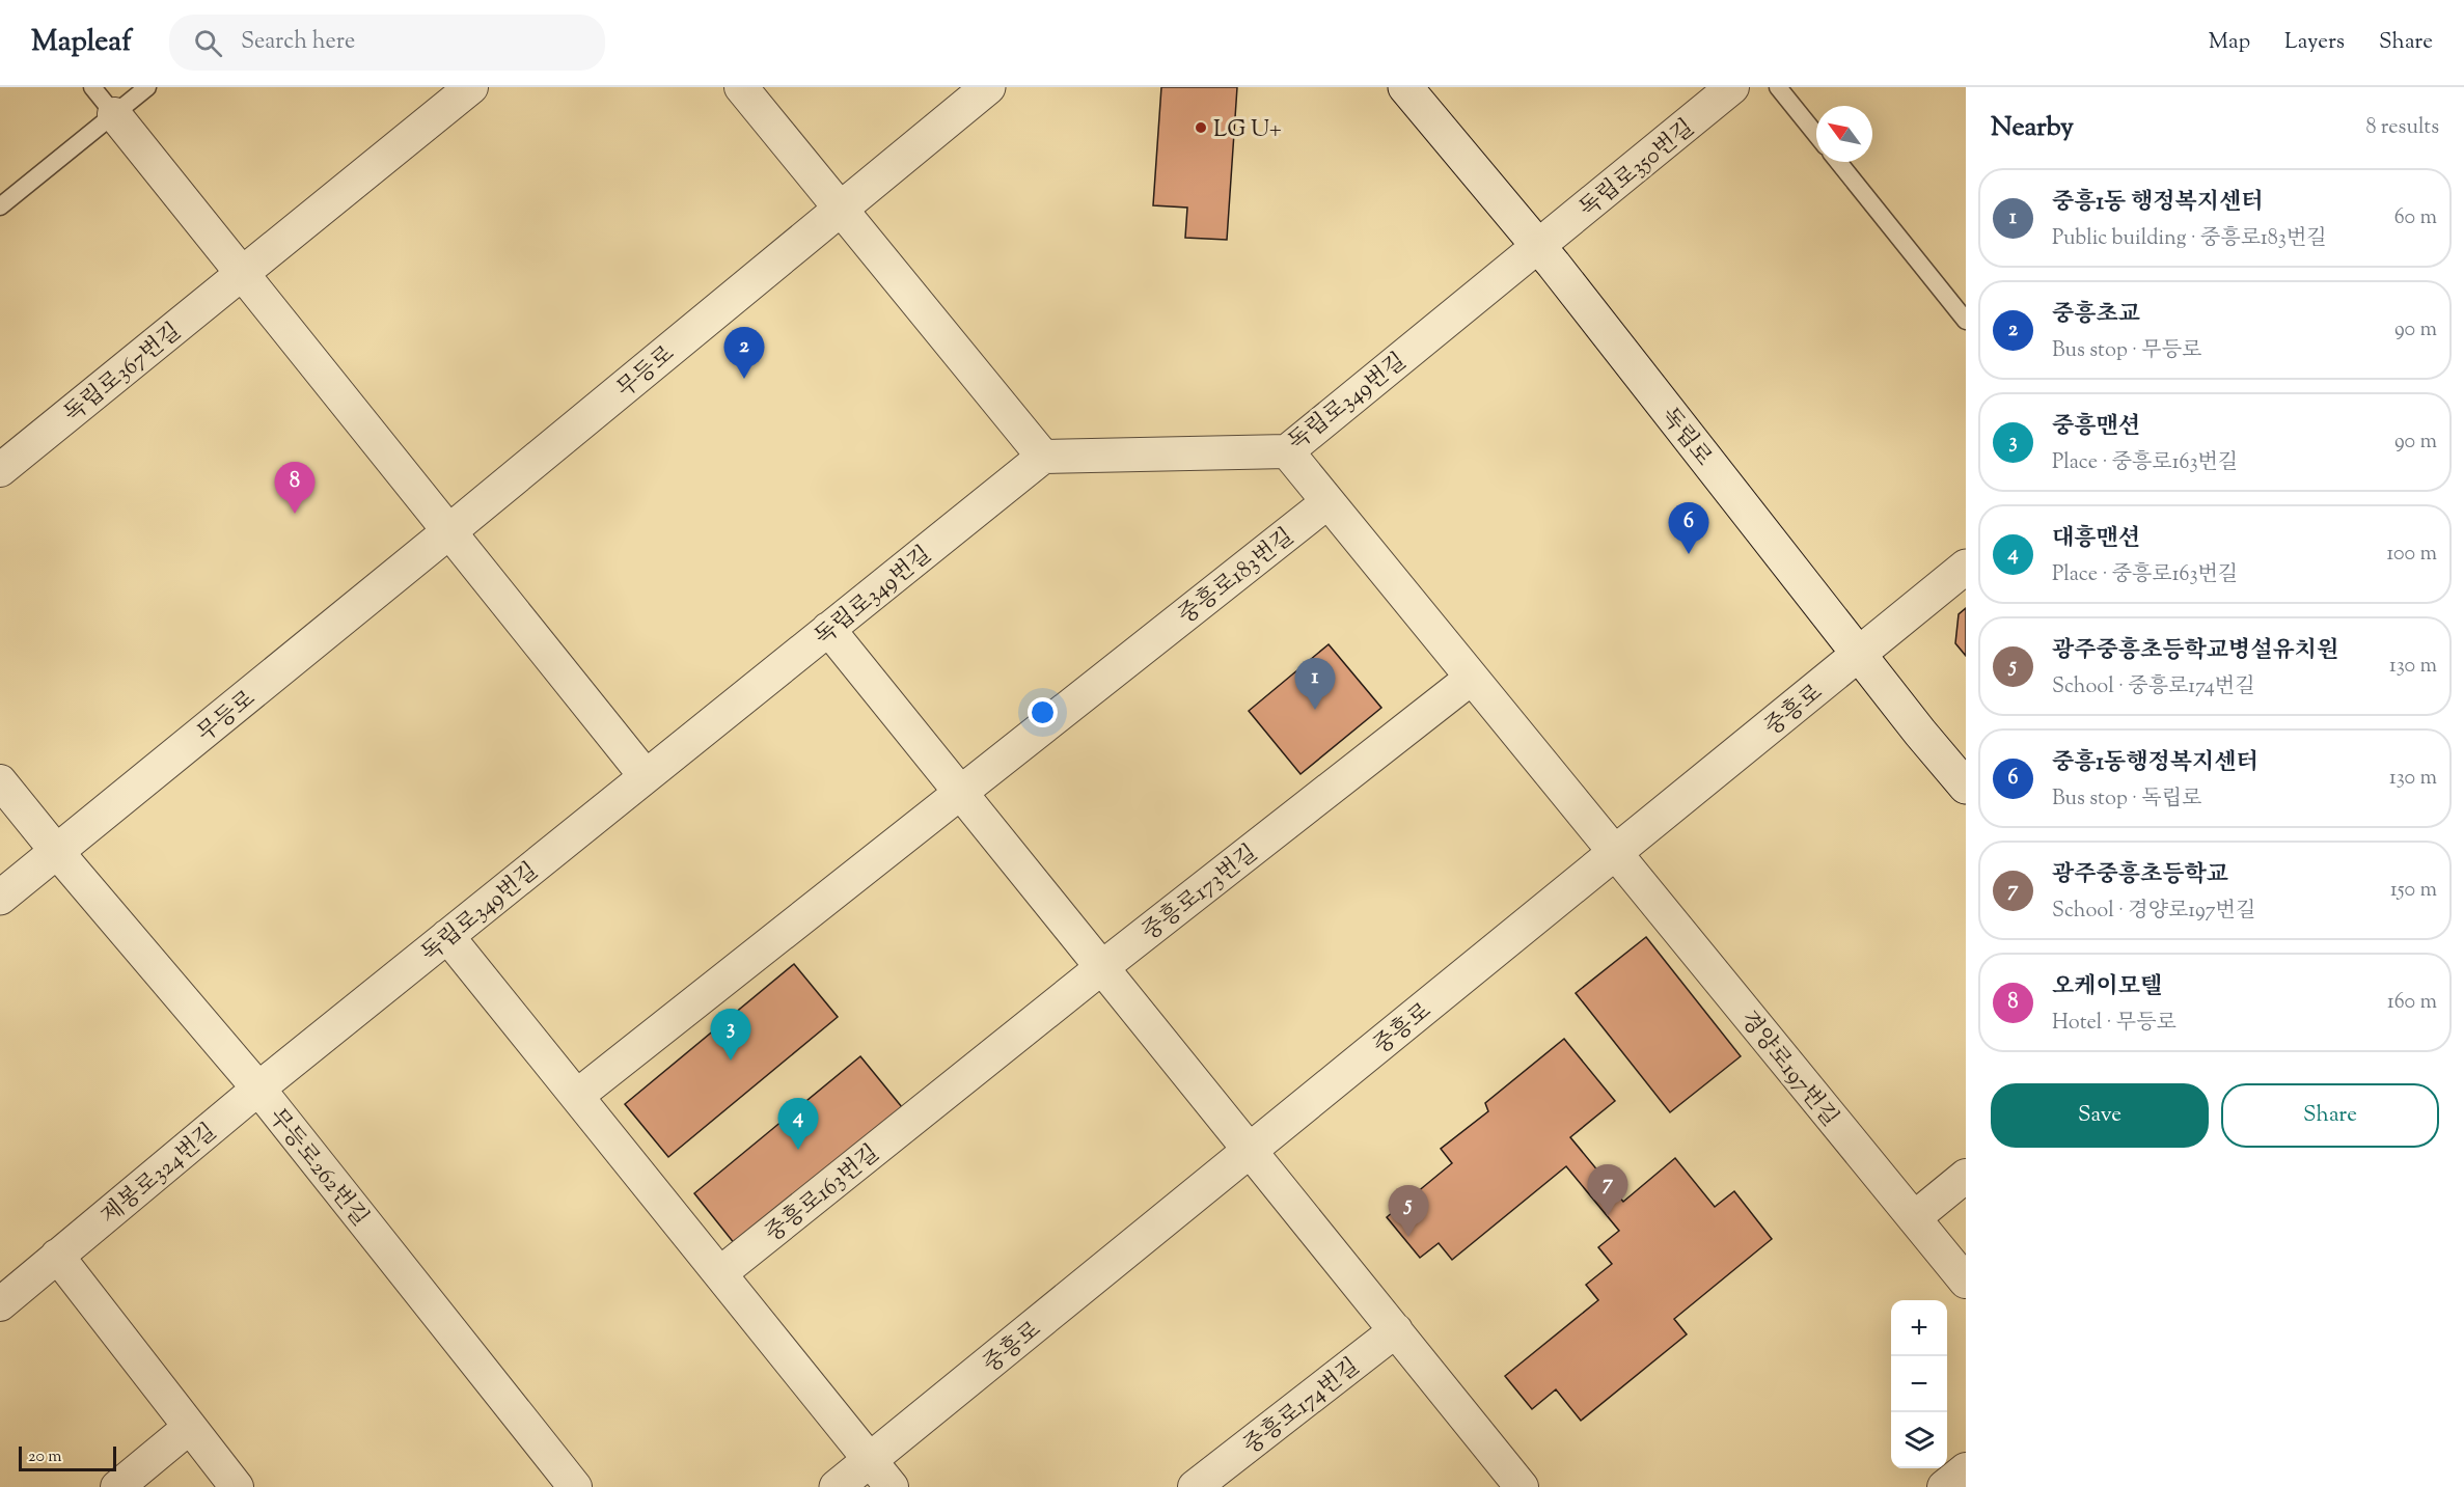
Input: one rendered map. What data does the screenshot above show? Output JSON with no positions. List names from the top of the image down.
{
  "streets": {
    "street": [
      "독립로350번길",
      "무등로",
      "독립로367번길",
      "독립로349번길",
      "독립로",
      "중흥로183번길",
      "중흥로",
      "중흥로173번길",
      "경양로197번길",
      "무등로262번길",
      "제봉로324번길",
      "중흥로163번길",
      "중흥로174번길"
    ]
  },
  "crossings": [
    ["독립로350번길", "독립로349번길"],
    ["독립로350번길", "독립로"],
    ["무등로", "무등로262번길"],
    ["독립로349번길", "독립로"],
    ["독립로349번길", "무등로262번길"],
    ["독립로349번길", "제봉로324번길"],
    ["독립로", "중흥로"],
    ["중흥로", "경양로197번길"],
    ["중흥로173번길", "중흥로163번길"],
    ["무등로262번길", "제봉로324번길"]
  ],
  "places": ["LG U+"],
  "scale_bar": "20 m",
  "north": "top left",
  "page": {
    "header": "Mapleaf",
    "search": "Search here",
    "nav": ["Map", "Layers", "Share"],
    "heading": ["Nearby", "8 results"],
    "list": [
      {
        "mark": "1",
        "name": "중흥1동 행정복지센터",
        "note": "Public building · 중흥로183번길",
        "value": "60 m"
      },
      {
        "mark": "2",
        "name": "중흥초교",
        "note": "Bus stop · 무등로",
        "value": "90 m"
      },
      {
        "mark": "3",
        "name": "중흥맨션",
        "note": "Place · 중흥로163번길",
        "value": "90 m"
      },
      {
        "mark": "4",
        "name": "대흥맨션",
        "note": "Place · 중흥로163번길",
        "value": "100 m"
      },
      {
        "mark": "5",
        "name": "광주중흥초등학교병설유치원",
        "note": "School · 중흥로174번길",
        "value": "130 m"
      },
      {
        "mark": "6",
        "name": "중흥1동행정복지센터",
        "note": "Bus stop · 독립로",
        "value": "130 m"
      },
      {
        "mark": "7",
        "name": "광주중흥초등학교",
        "note": "School · 경양로197번길",
        "value": "150 m"
      },
      {
        "mark": "8",
        "name": "오케이모텔",
        "note": "Hotel · 무등로",
        "value": "160 m"
      }
    ],
    "pins": [
      "2",
      "8",
      "6",
      "1",
      "3",
      "4",
      "7",
      "5"
    ],
    "buttons": ["Save", "Share"],
    "map_buttons": ["+", "−"],
    "scale": "20 m"
  }
}
